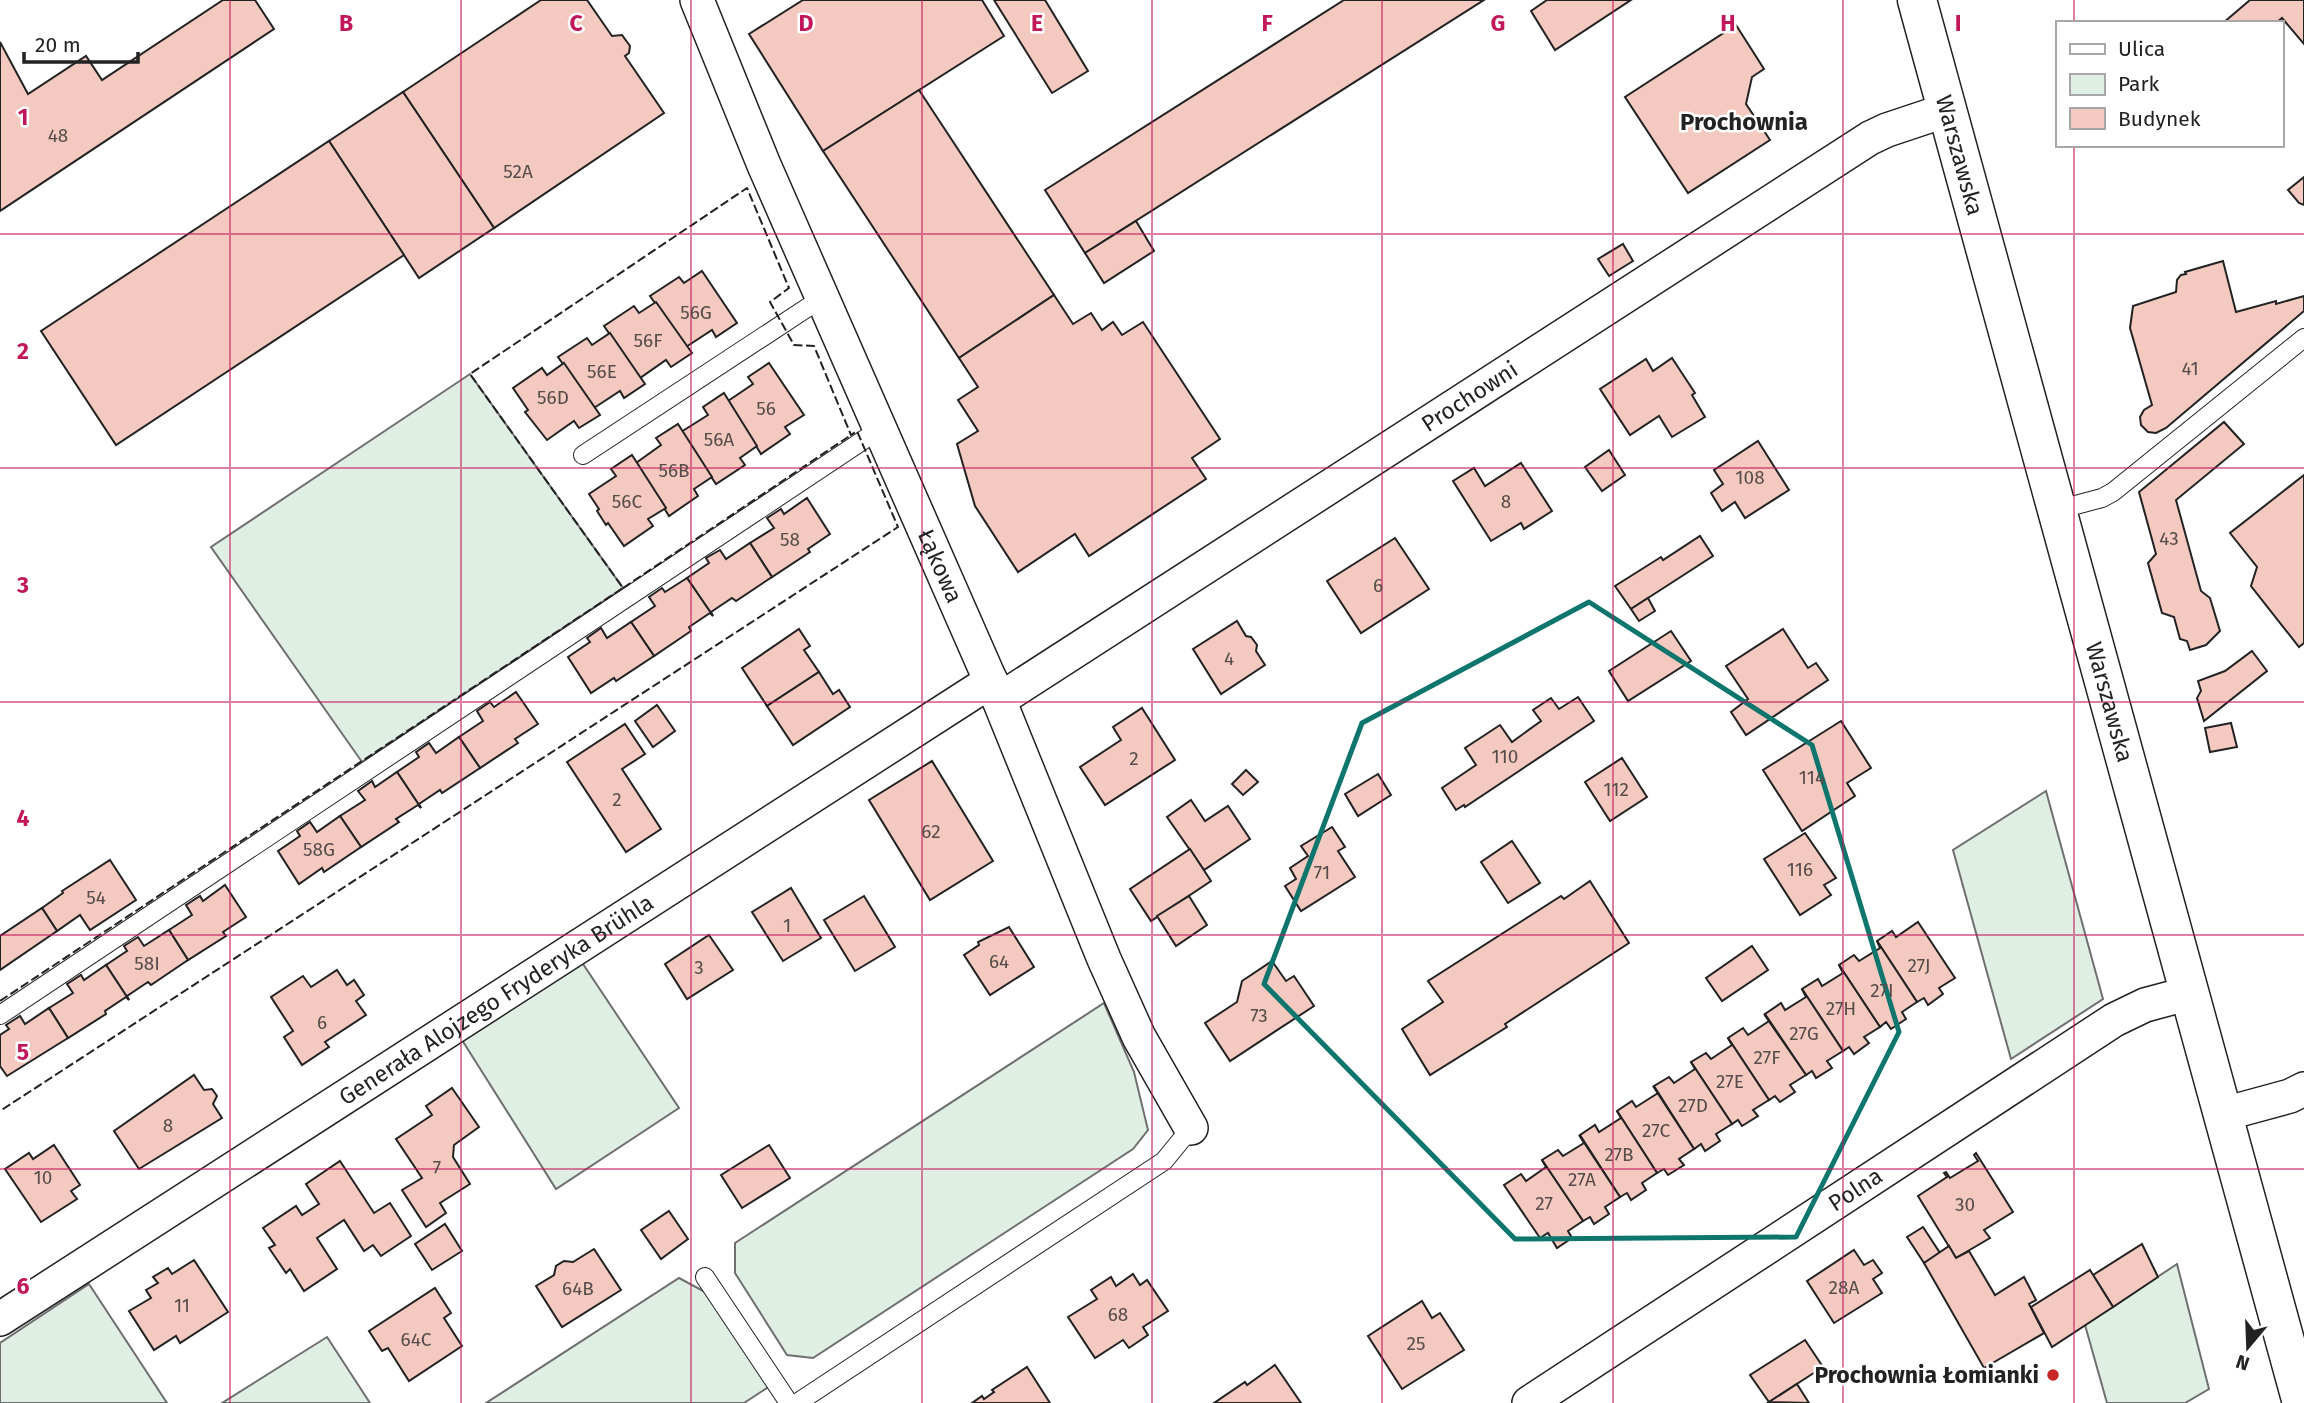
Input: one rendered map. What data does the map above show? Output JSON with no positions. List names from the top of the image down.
{
  "streets": {
    "street": [
      "Warszawska",
      "Prochowni",
      "Łąkowa",
      "Generała Alojzego Fryderyka Brühla",
      "Polna"
    ]
  },
  "crossings": [
    ["Warszawska", "Prochowni"],
    ["Warszawska", "Polna"],
    ["Prochowni", "Łąkowa"],
    ["Prochowni", "Generała Alojzego Fryderyka Brühla"],
    ["Łąkowa", "Generała Alojzego Fryderyka Brühla"]
  ],
  "districts": ["Prochownia"],
  "places": ["Prochownia Łomianki"],
  "house_numbers": [
    "48",
    "52A",
    "56G",
    "56F",
    "41",
    "56E",
    "56D",
    "56",
    "56A",
    "56B",
    "108",
    "56C",
    "8",
    "43",
    "58",
    "6",
    "4",
    "110",
    "2",
    "114",
    "112",
    "2",
    "62",
    "58G",
    "116",
    "71",
    "54",
    "1",
    "64",
    "58I",
    "27J",
    "3",
    "27I",
    "27H",
    "73",
    "6",
    "27G",
    "27F",
    "27E",
    "27D",
    "8",
    "27C",
    "27B",
    "7",
    "10",
    "27A",
    "27",
    "30",
    "28A",
    "64B",
    "11",
    "68",
    "64C",
    "25"
  ],
  "legend": ["Ulica", "Park", "Budynek"],
  "scale_bar": "20 m",
  "north": "bottom",
  "grid": {
    "columns": [
      "B",
      "C",
      "D",
      "E",
      "F",
      "G",
      "H",
      "I"
    ],
    "rows": [
      "1",
      "2",
      "3",
      "4",
      "5",
      "6"
    ]
  }
}
